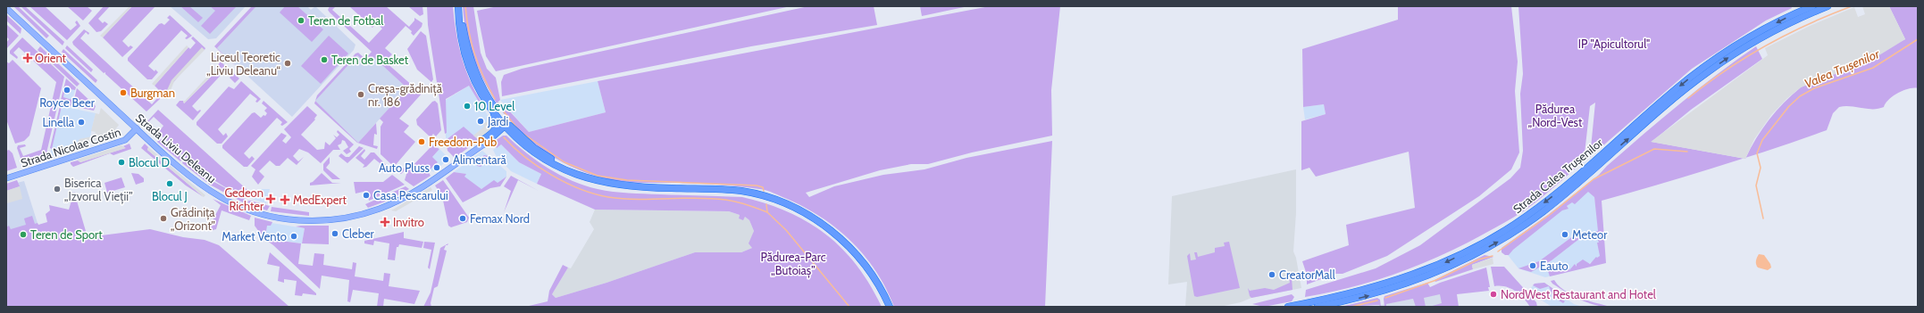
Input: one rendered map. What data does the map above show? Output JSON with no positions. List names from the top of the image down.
{
  "streets": {
    "highway": ["Strada Calea Trușenilor"],
    "main road": ["Strada Nicolae Costin", "Strada Liviu Deleanu"]
  },
  "crossings": [
    ["Strada Nicolae Costin", "Strada Liviu Deleanu"]
  ],
  "water": ["Valea Trușenilor"],
  "parks": ["IP \"Apicultorul\"", "Pădurea „Nord-Vest", "Pădurea-Parc „Butoiaș”"],
  "places": {
    "other": [
      "Teren de Fotbal",
      "Teren de Basket",
      "Liceul Teoretic „Liviu Deleanu“",
      "Royce Beer",
      "Burgman",
      "Creșa-grădiniță nr. 186",
      "10 Level",
      "Jardi",
      "Linella",
      "Freedom-Pub",
      "Alimentară",
      "Blocul D",
      "Auto Pluss",
      "Blocul J",
      "Biserica „Izvorul Vieții”",
      "Casa Pescarului",
      "Grădinița „Orizont”",
      "Femax Nord",
      "Cleber",
      "Teren de Sport",
      "Meteor",
      "Market Vento",
      "Eauto",
      "CreatorMall",
      "NordWest Restaurant and Hotel"
    ],
    "health": [
      "Orient",
      "Gedeon Richter",
      "MedExpert",
      "Invitro"
    ]
  }
}
